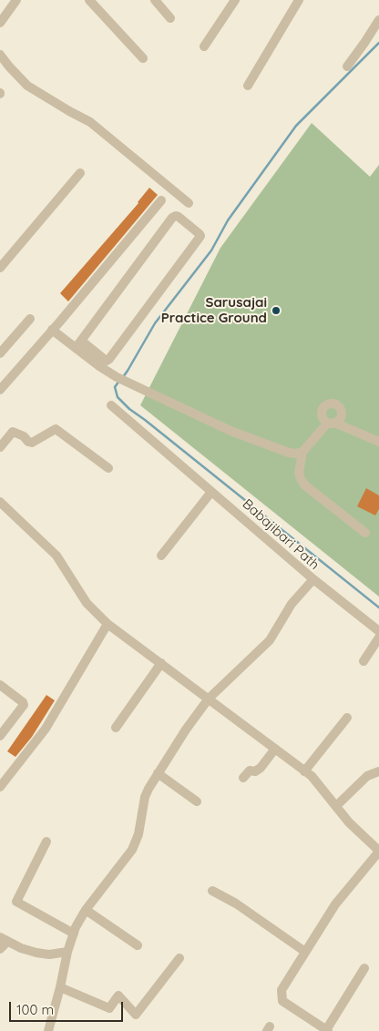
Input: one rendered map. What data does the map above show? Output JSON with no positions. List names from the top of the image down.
{
  "streets": {
    "street": ["Babajibari Path"]
  },
  "places": ["Sarusajai Practice Ground"],
  "scale_bar": "100 m"
}
